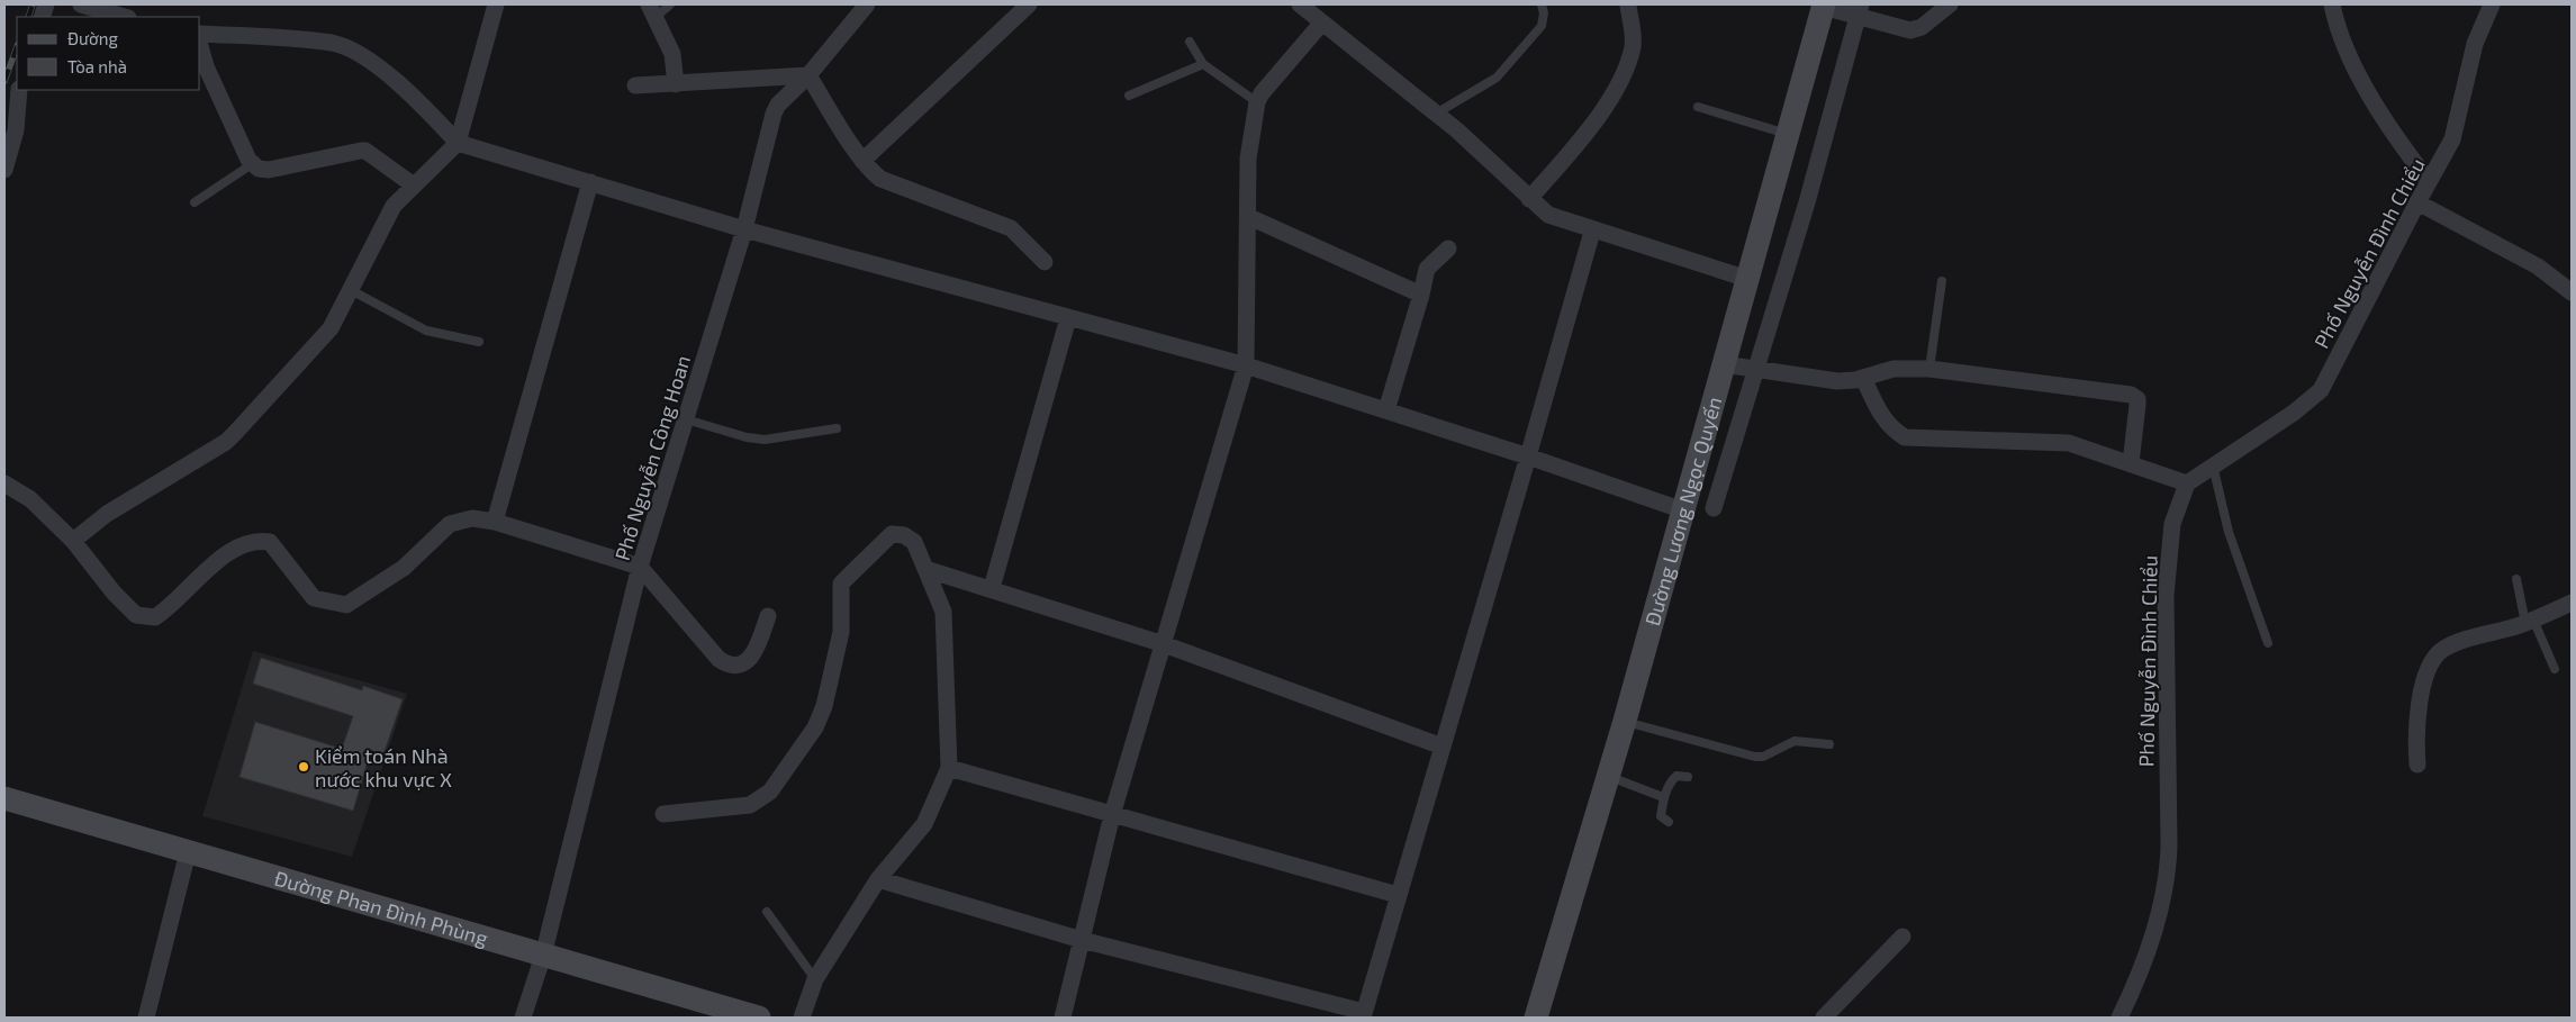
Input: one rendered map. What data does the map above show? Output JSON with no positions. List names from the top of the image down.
{
  "streets": {
    "main road": ["Đường Lương Ngọc Quyến", "Đường Phan Đình Phùng"],
    "street": ["Phố Nguyễn Đình Chiểu", "Phố Nguyễn Công Hoan"]
  },
  "crossings": [
    ["Phố Nguyễn Công Hoan", "Đường Phan Đình Phùng"]
  ],
  "places": ["Kiểm toán Nhà nước khu vực X"],
  "legend": ["Đường", "Tòa nhà"]
}
